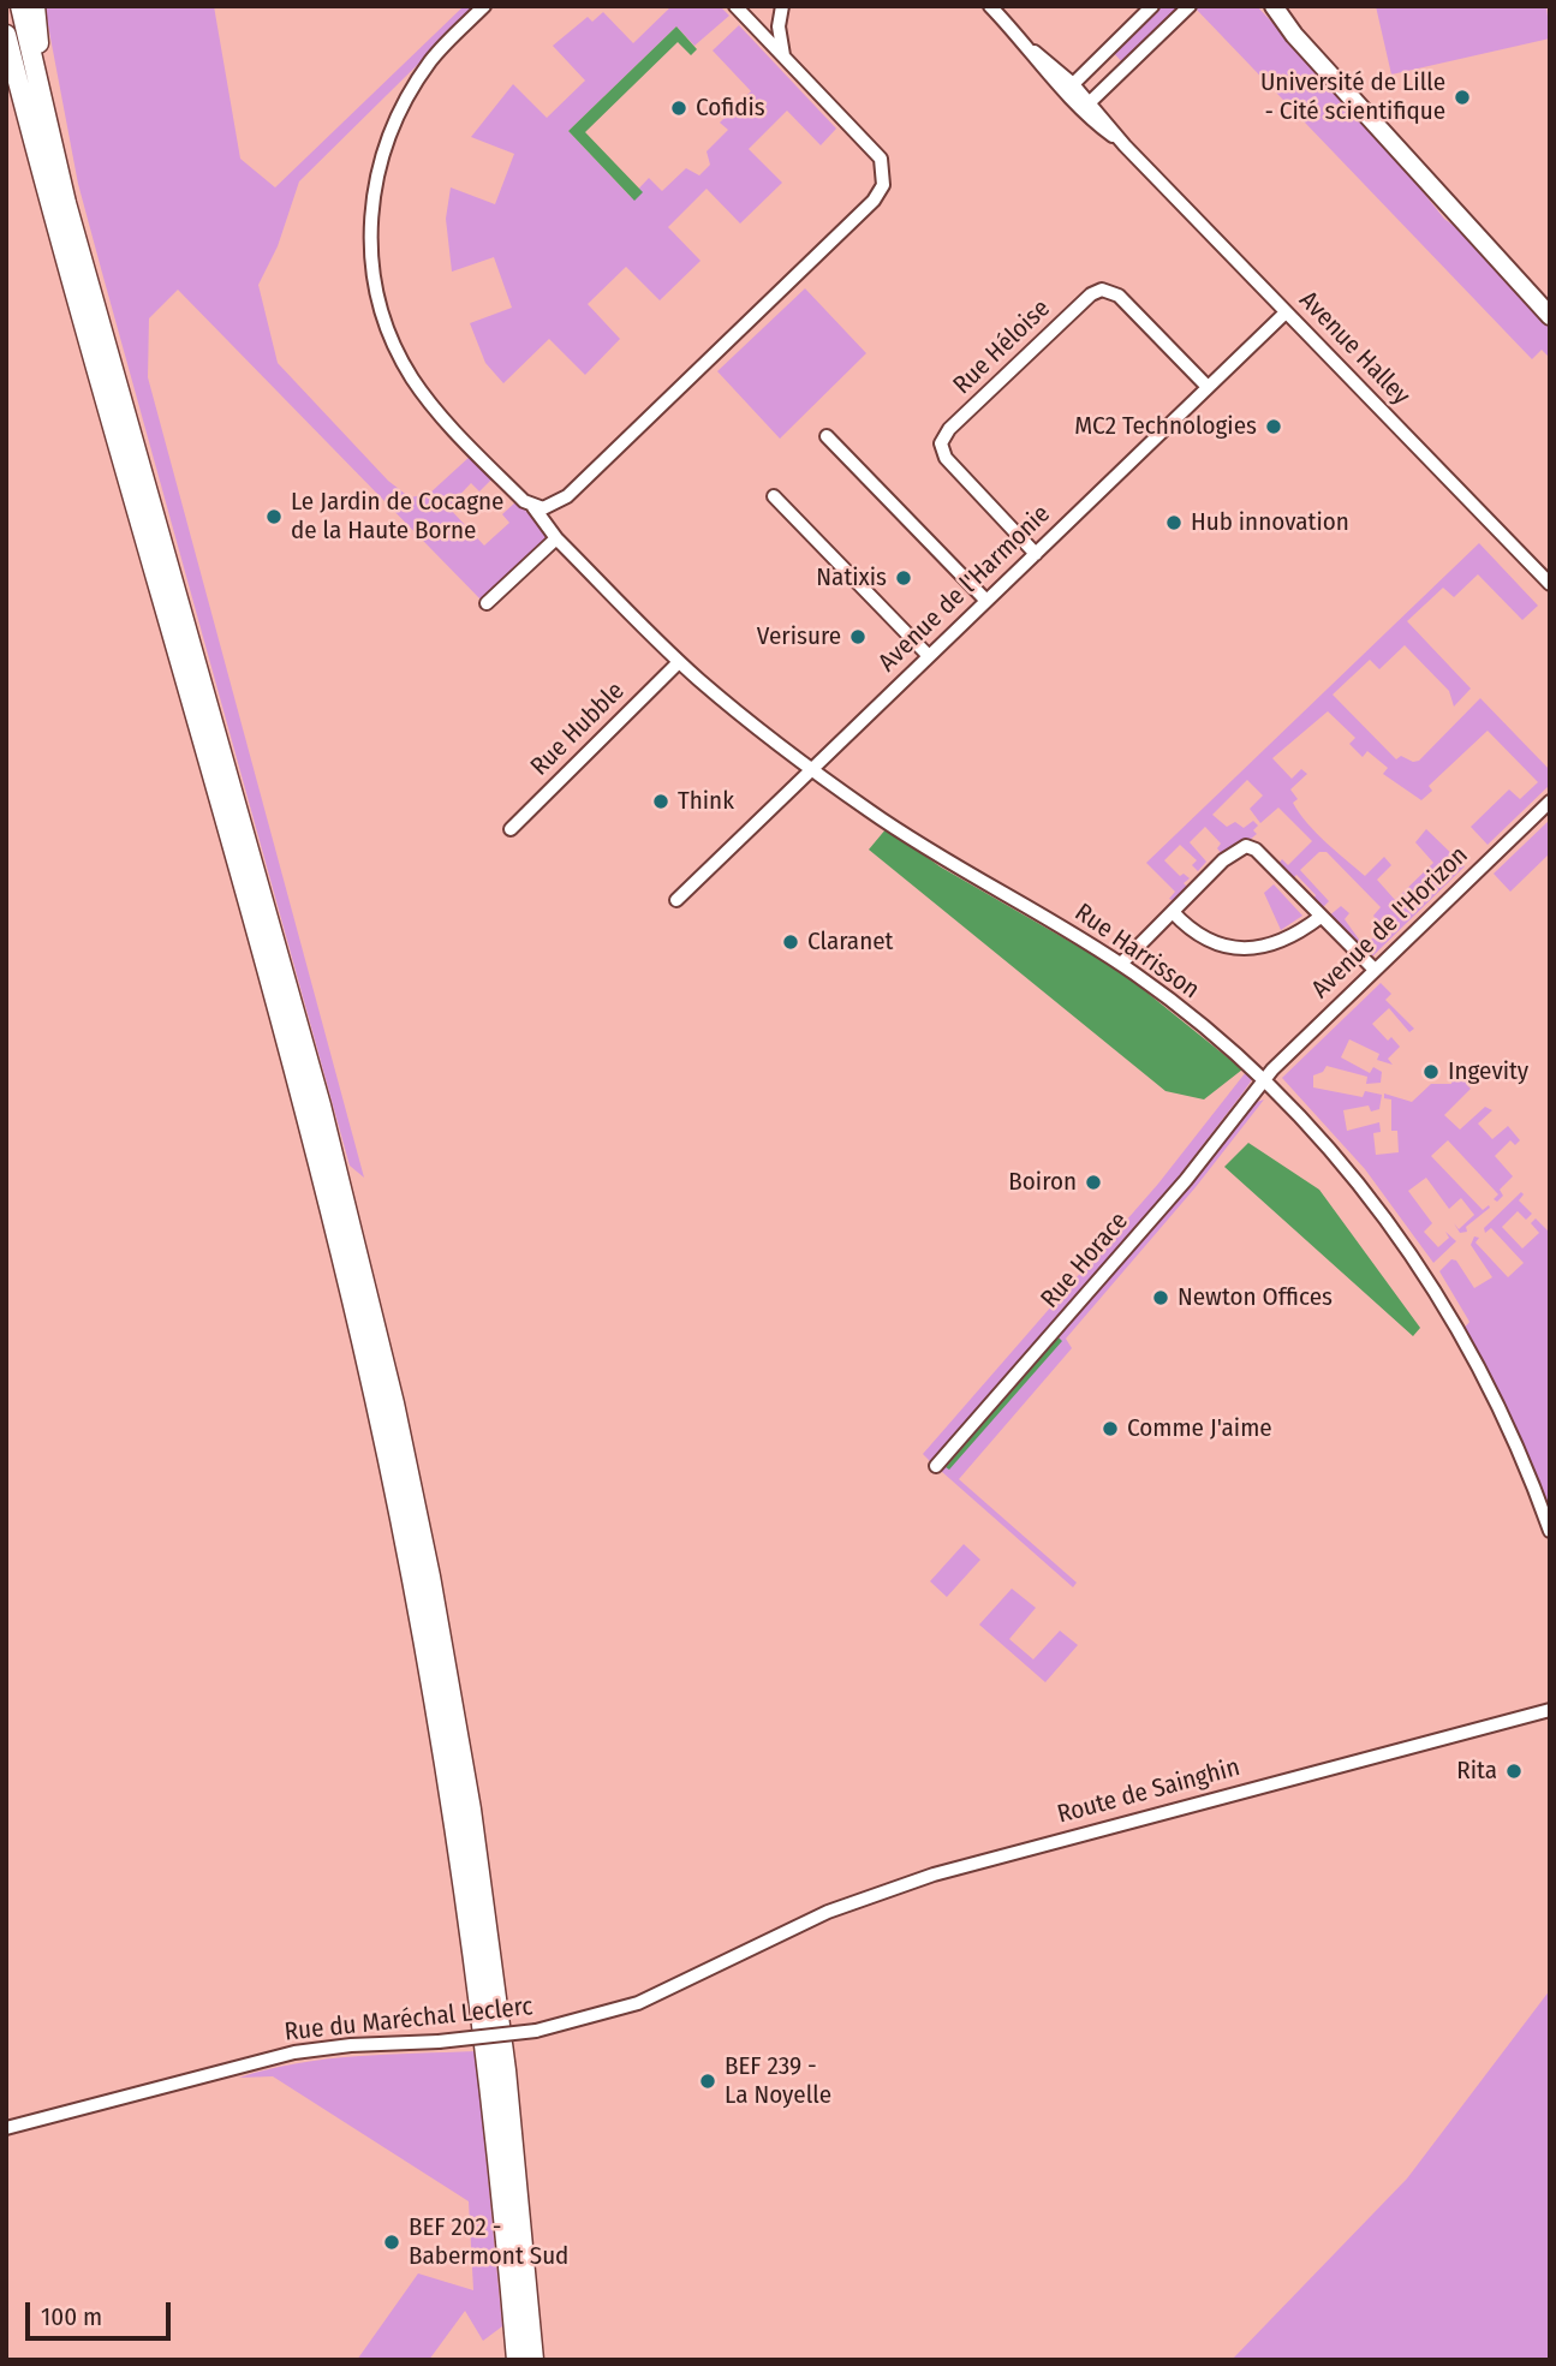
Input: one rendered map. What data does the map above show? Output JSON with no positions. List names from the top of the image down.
{
  "streets": {
    "street": [
      "Rue Héloise",
      "Avenue Halley",
      "Avenue de l'Harmonie",
      "Rue Hubble",
      "Avenue de l'Horizon",
      "Rue Harrisson",
      "Rue Horace",
      "Route de Sainghin",
      "Rue du Maréchal Leclerc"
    ]
  },
  "crossings": [
    ["Rue Héloise", "Avenue de l'Harmonie"],
    ["Avenue Halley", "Avenue de l'Harmonie"],
    ["Avenue de l'Harmonie", "Rue Harrisson"],
    ["Rue Hubble", "Rue Harrisson"],
    ["Avenue de l'Horizon", "Rue Harrisson"],
    ["Avenue de l'Horizon", "Rue Horace"],
    ["Rue Harrisson", "Rue Horace"],
    ["Route de Sainghin", "Rue du Maréchal Leclerc"]
  ],
  "places": [
    "Université de Lille ‐ Cité scientifique",
    "Cofidis",
    "MC2 Technologies",
    "Le Jardin de Cocagne de la Haute Borne",
    "Hub innovation",
    "Natixis",
    "Verisure",
    "Think",
    "Claranet",
    "Ingevity",
    "Boiron",
    "Newton Offices",
    "Comme J'aime",
    "Rita",
    "BEF 239 - La Noyelle",
    "BEF 202 - Babermont Sud"
  ],
  "scale_bar": "100 m"
}
